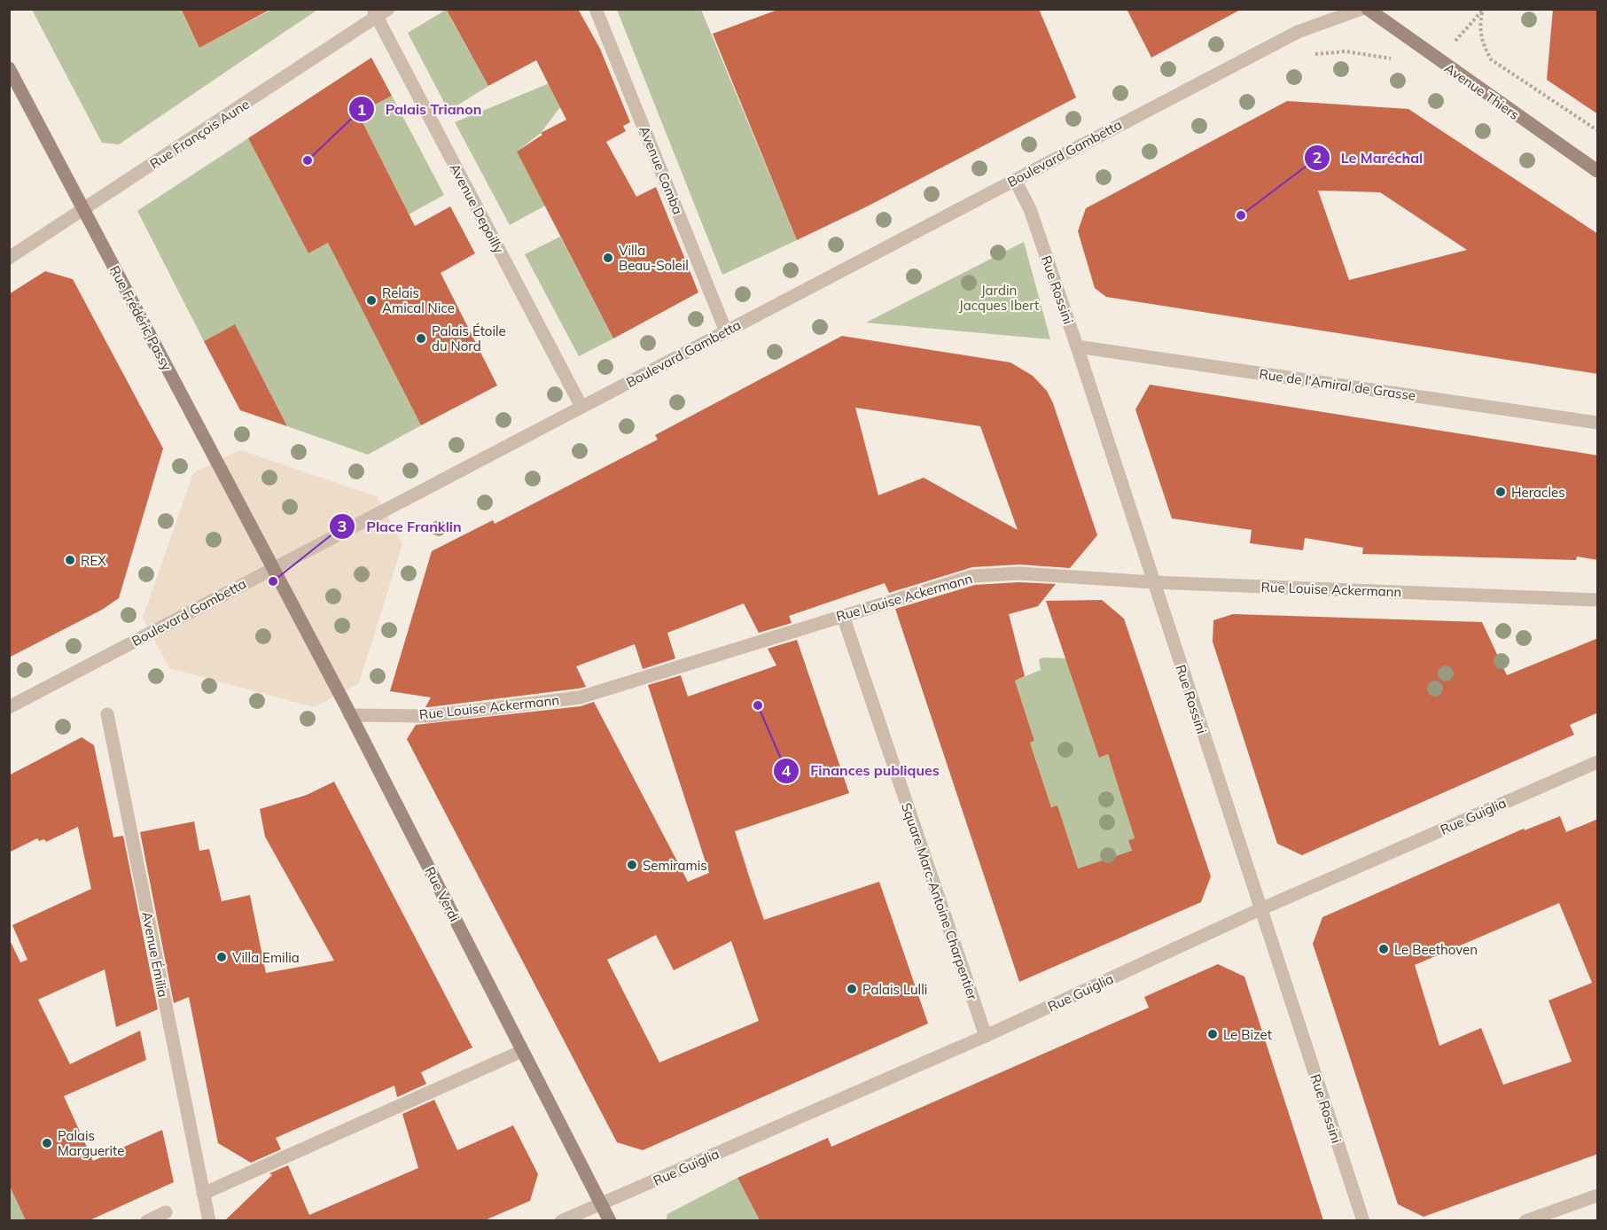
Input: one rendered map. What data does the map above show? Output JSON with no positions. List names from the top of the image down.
{
  "streets": {
    "street": [
      "Avenue Thiers",
      "Rue François Aune",
      "Boulevard Gambetta",
      "Avenue Comba",
      "Avenue Depoilly",
      "Rue Rossini",
      "Rue Frédéric Passy",
      "Rue de l'Amiral de Grasse",
      "Rue Louise Ackermann",
      "Rue Guiglia",
      "Rue Verdi",
      "Square Marc-Antoine Charpentier",
      "Avenue Émilia"
    ]
  },
  "crossings": [
    ["Rue François Aune", "Avenue Depoilly"],
    ["Rue François Aune", "Rue Frédéric Passy"],
    ["Boulevard Gambetta", "Avenue Comba"],
    ["Boulevard Gambetta", "Avenue Depoilly"],
    ["Boulevard Gambetta", "Rue Rossini"],
    ["Boulevard Gambetta", "Rue Frédéric Passy"],
    ["Boulevard Gambetta", "Rue Verdi"],
    ["Rue Rossini", "Rue de l'Amiral de Grasse"],
    ["Rue Rossini", "Rue Louise Ackermann"],
    ["Rue Rossini", "Rue Guiglia"],
    ["Rue Frédéric Passy", "Rue Verdi"],
    ["Rue Louise Ackermann", "Rue Verdi"],
    ["Rue Louise Ackermann", "Square Marc-Antoine Charpentier"],
    ["Rue Guiglia", "Rue Verdi"],
    ["Rue Guiglia", "Square Marc-Antoine Charpentier"]
  ],
  "parks": ["Jardin Jacques Ibert"],
  "places": [
    "Palais Trianon",
    "Le Maréchal",
    "Villa Beau-Soleil",
    "Relais Amical Nice",
    "Palais Étoile du Nord",
    "Heracles",
    "REX",
    "Place Franklin",
    "Finances publiques",
    "Semiramis",
    "Le Beethoven",
    "Villa Emilia",
    "Palais Lulli",
    "Le Bizet",
    "Palais Marguerite"
  ]
}
